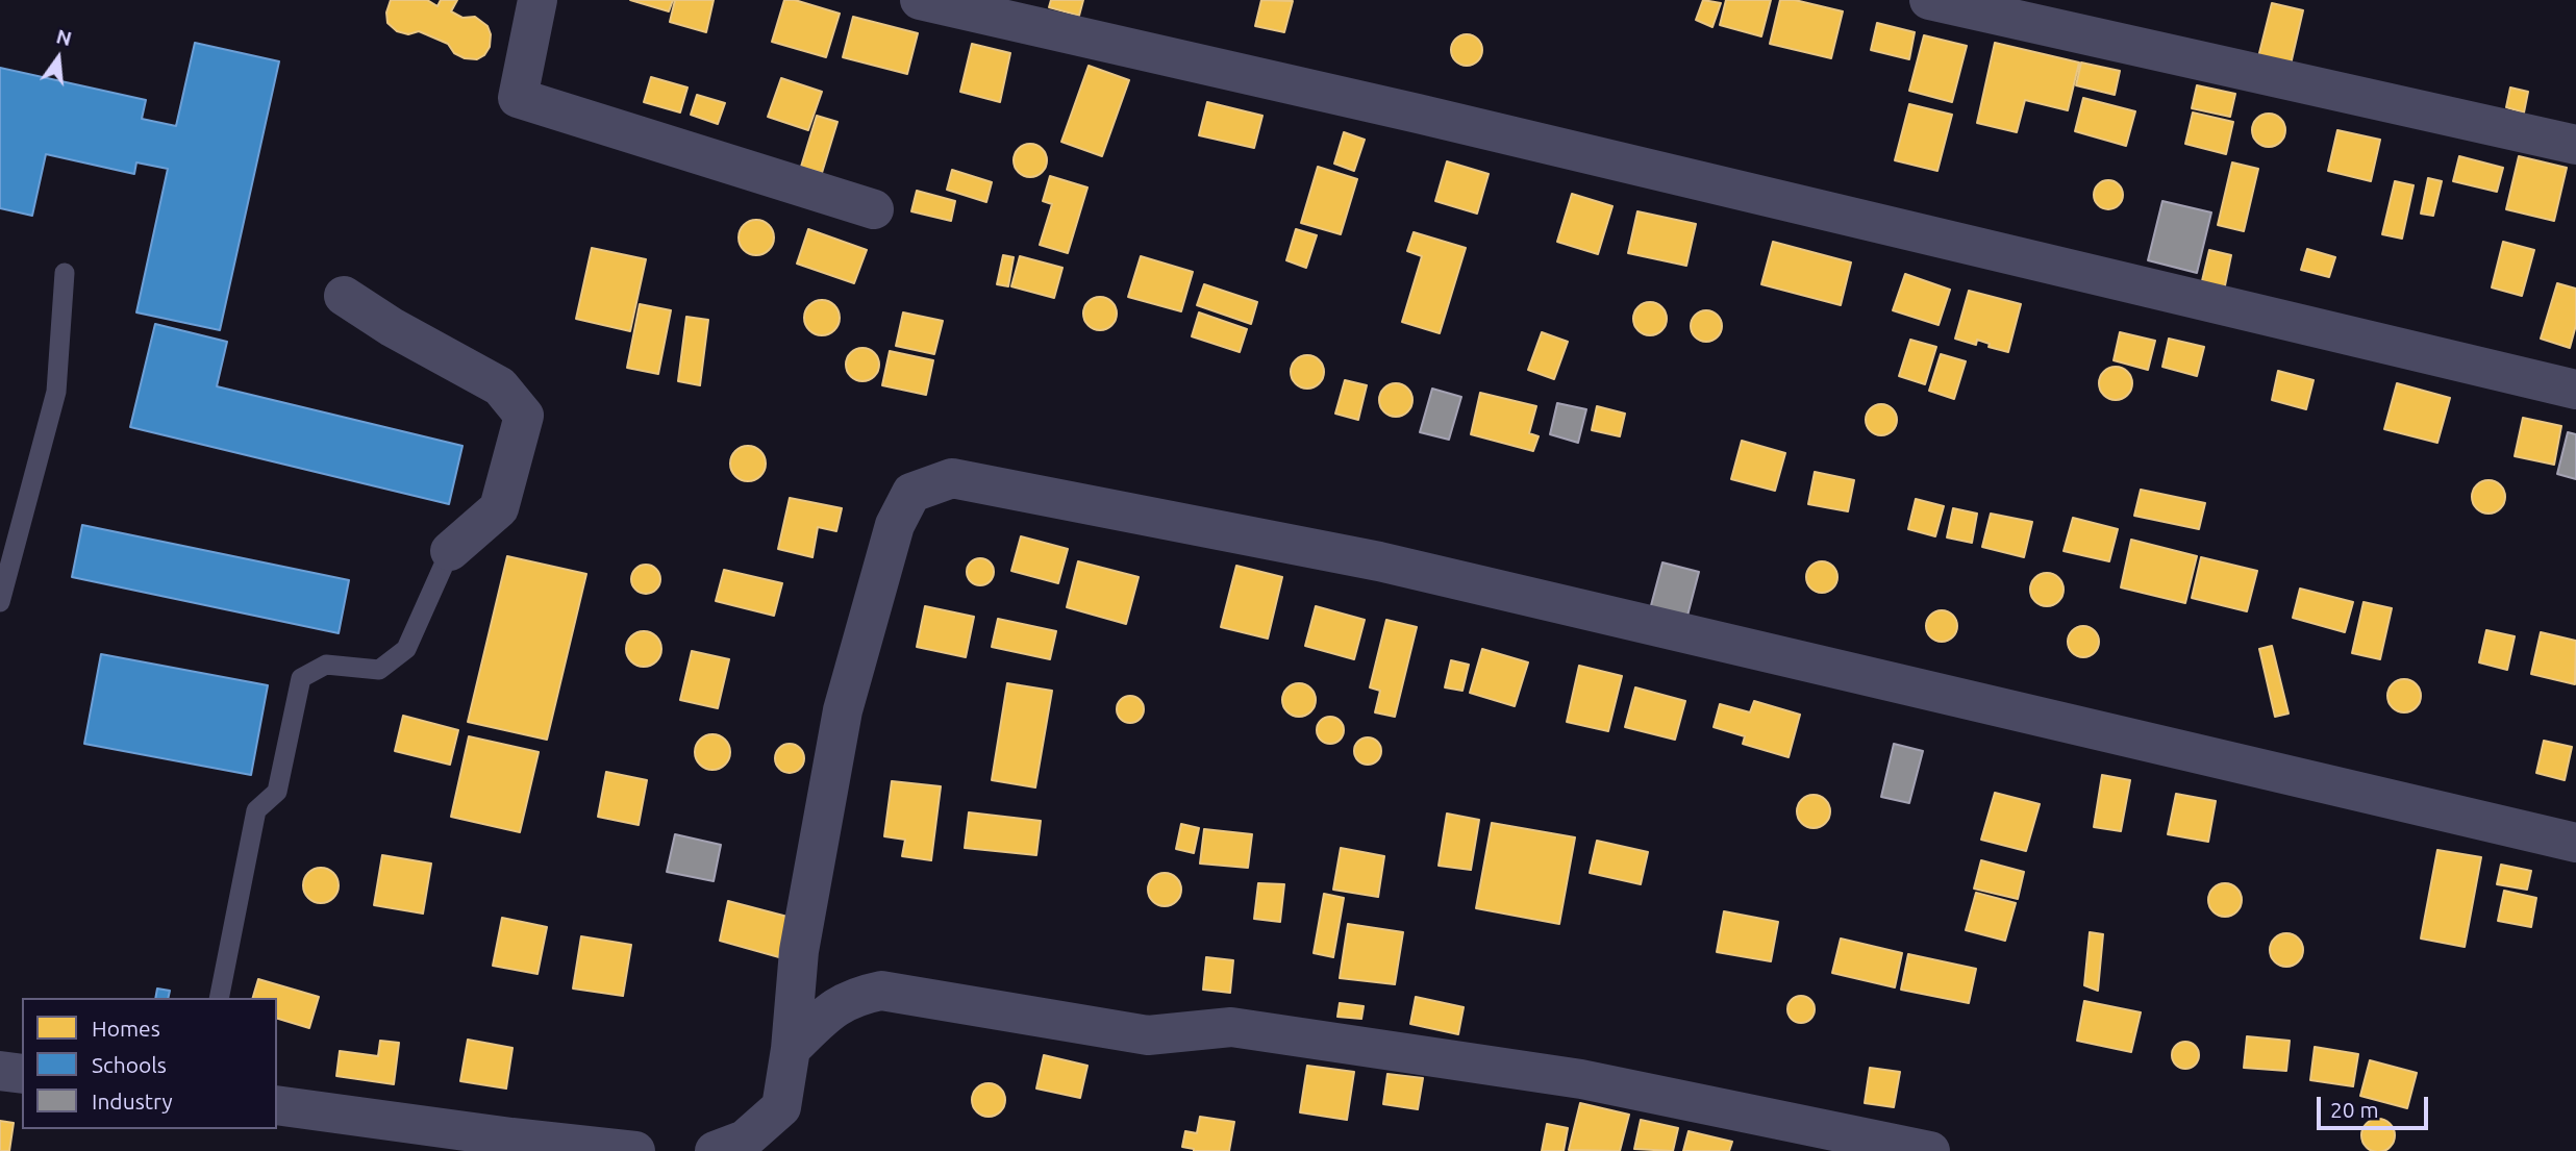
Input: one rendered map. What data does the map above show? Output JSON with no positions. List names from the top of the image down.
{
  "legend": ["Homes", "Schools", "Industry"],
  "scale_bar": "20 m",
  "north": "top"
}
